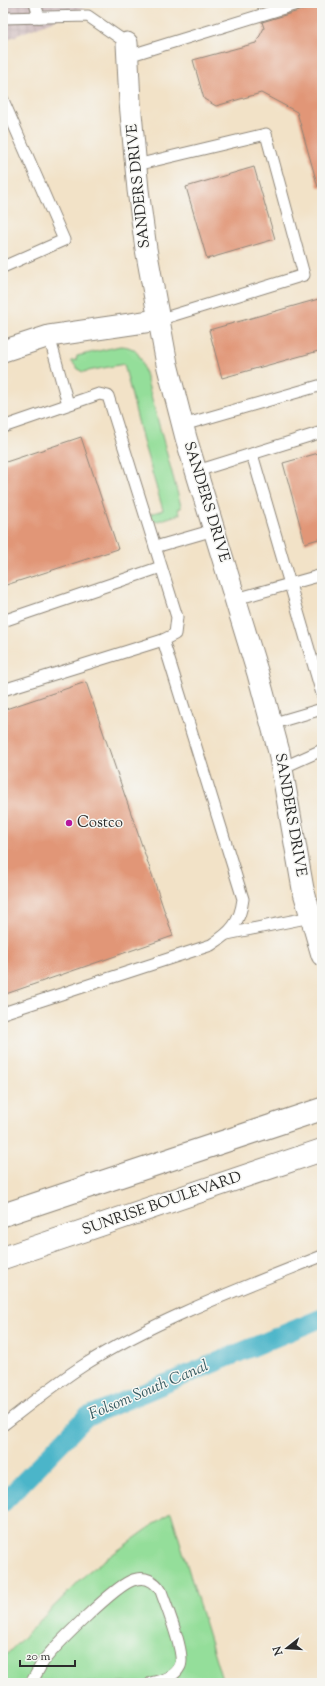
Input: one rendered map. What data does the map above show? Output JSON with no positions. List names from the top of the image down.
{
  "streets": {
    "main road": ["SUNRISE BOULEVARD"],
    "street": ["SANDERS DRIVE"]
  },
  "water": ["Folsom South Canal"],
  "places": ["Costco"],
  "scale_bar": "20 m",
  "north": "left"
}
